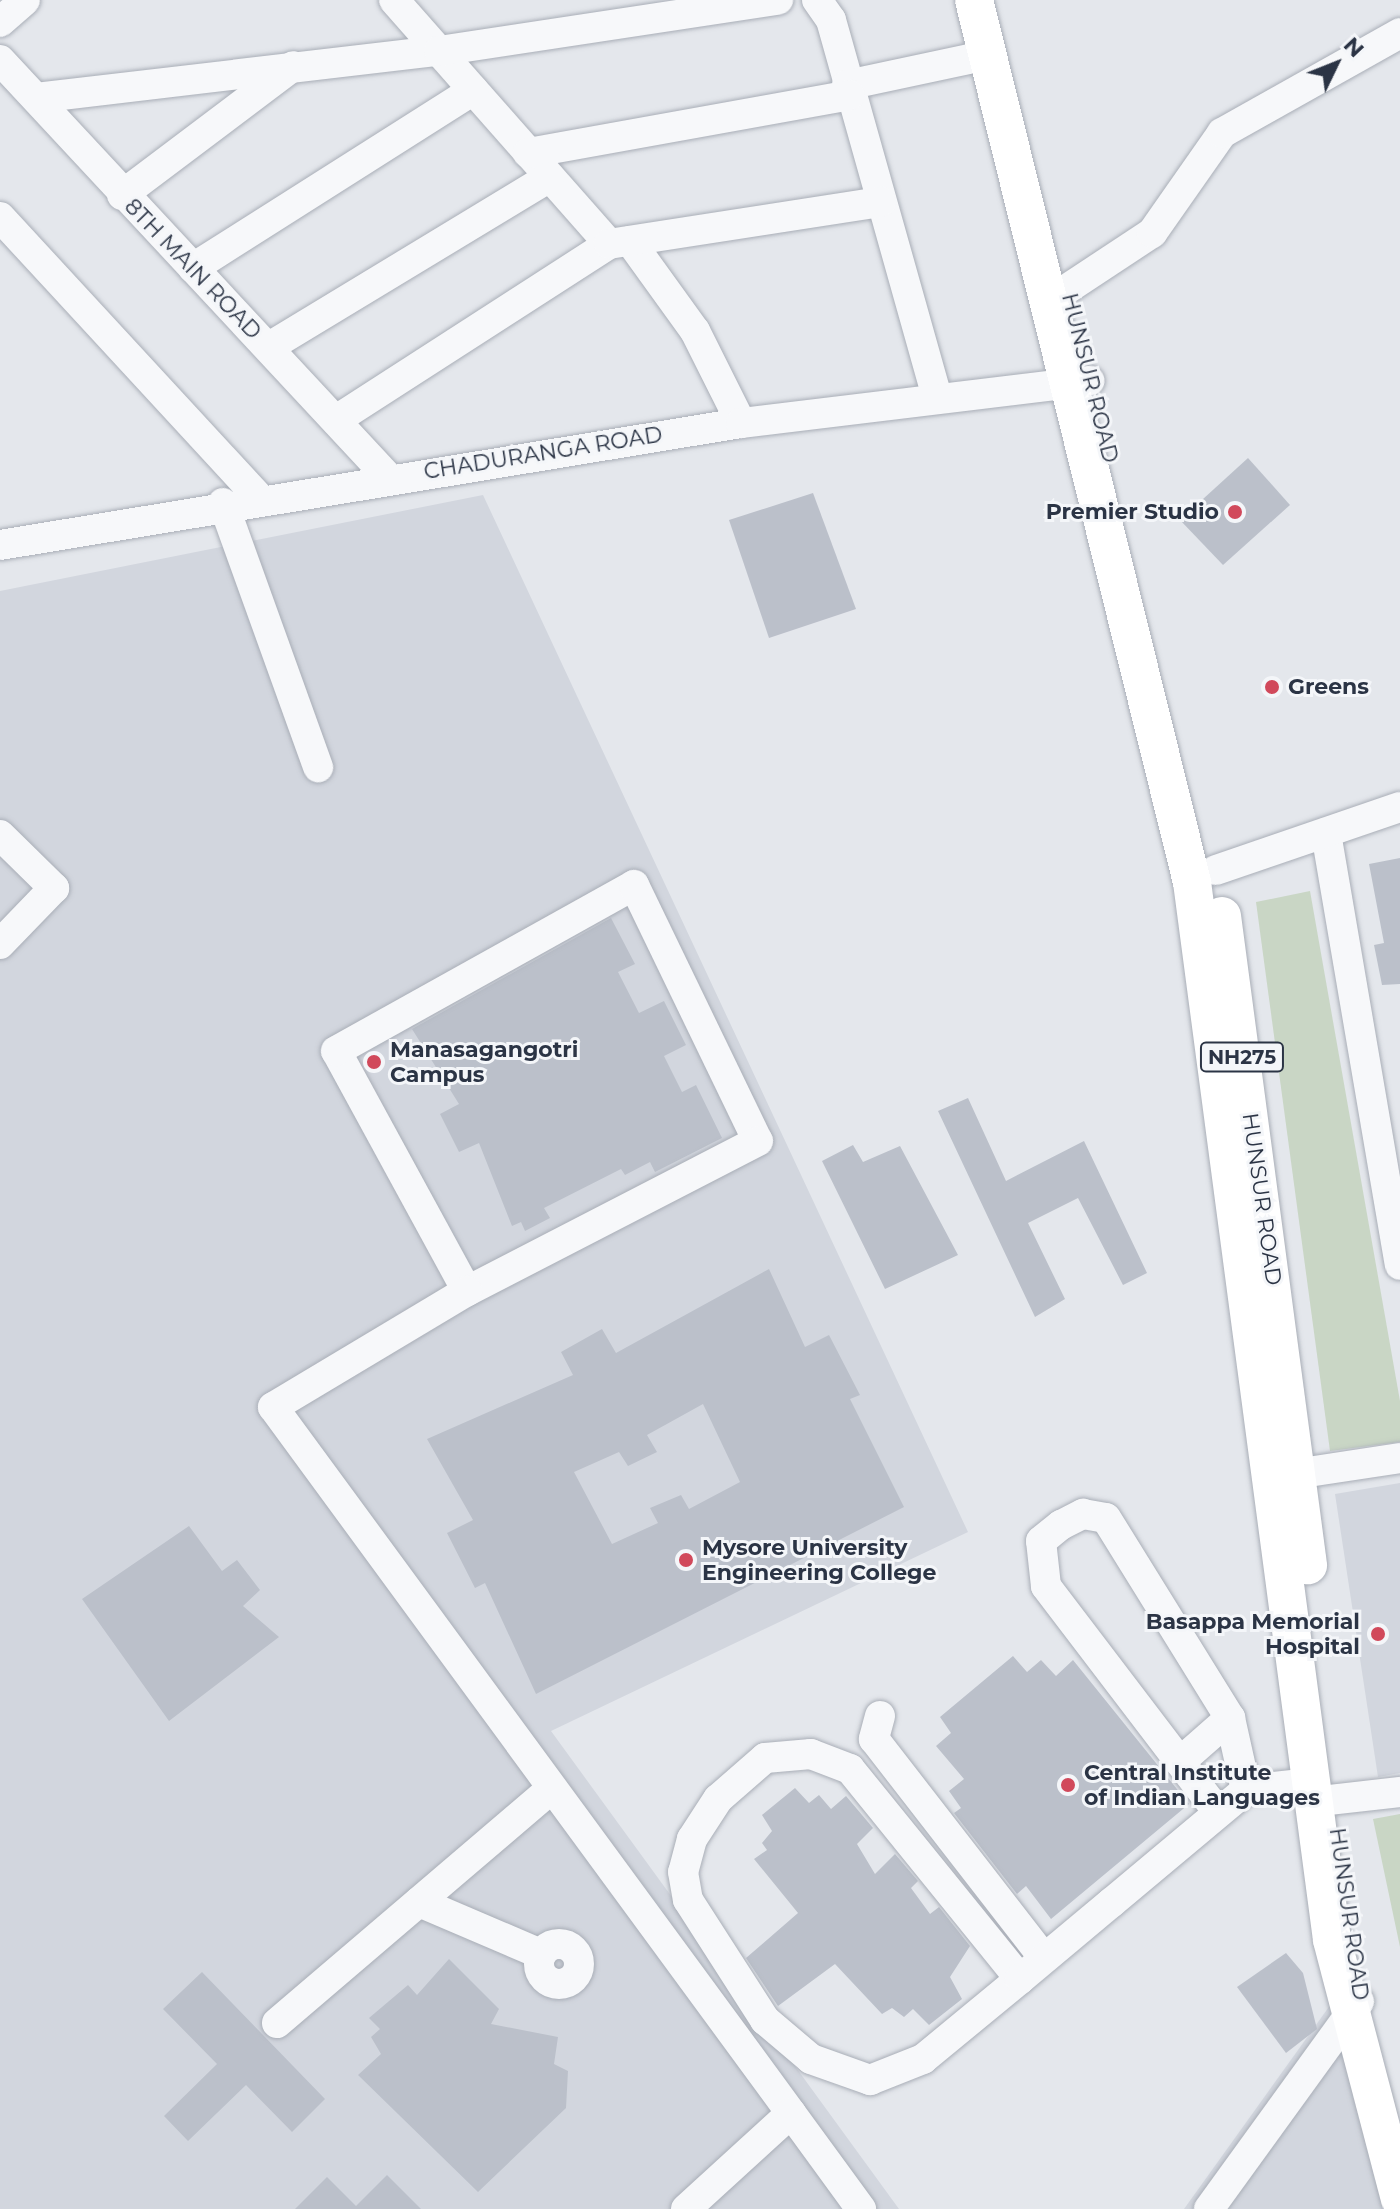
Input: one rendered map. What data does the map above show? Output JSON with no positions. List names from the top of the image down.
{
  "streets": {
    "main road": ["HUNSUR ROAD", "NH275"],
    "street": ["8TH MAIN ROAD", "CHADURANGA ROAD"]
  },
  "crossings": [
    ["8TH MAIN ROAD", "CHADURANGA ROAD"],
    ["HUNSUR ROAD", "CHADURANGA ROAD"]
  ],
  "places": [
    "Premier Studio",
    "Greens",
    "Manasagangotri Campus",
    "Mysore University Engineering College",
    "Basappa Memorial Hospital",
    "Central Institute of Indian Languages"
  ],
  "north": "top right"
}
